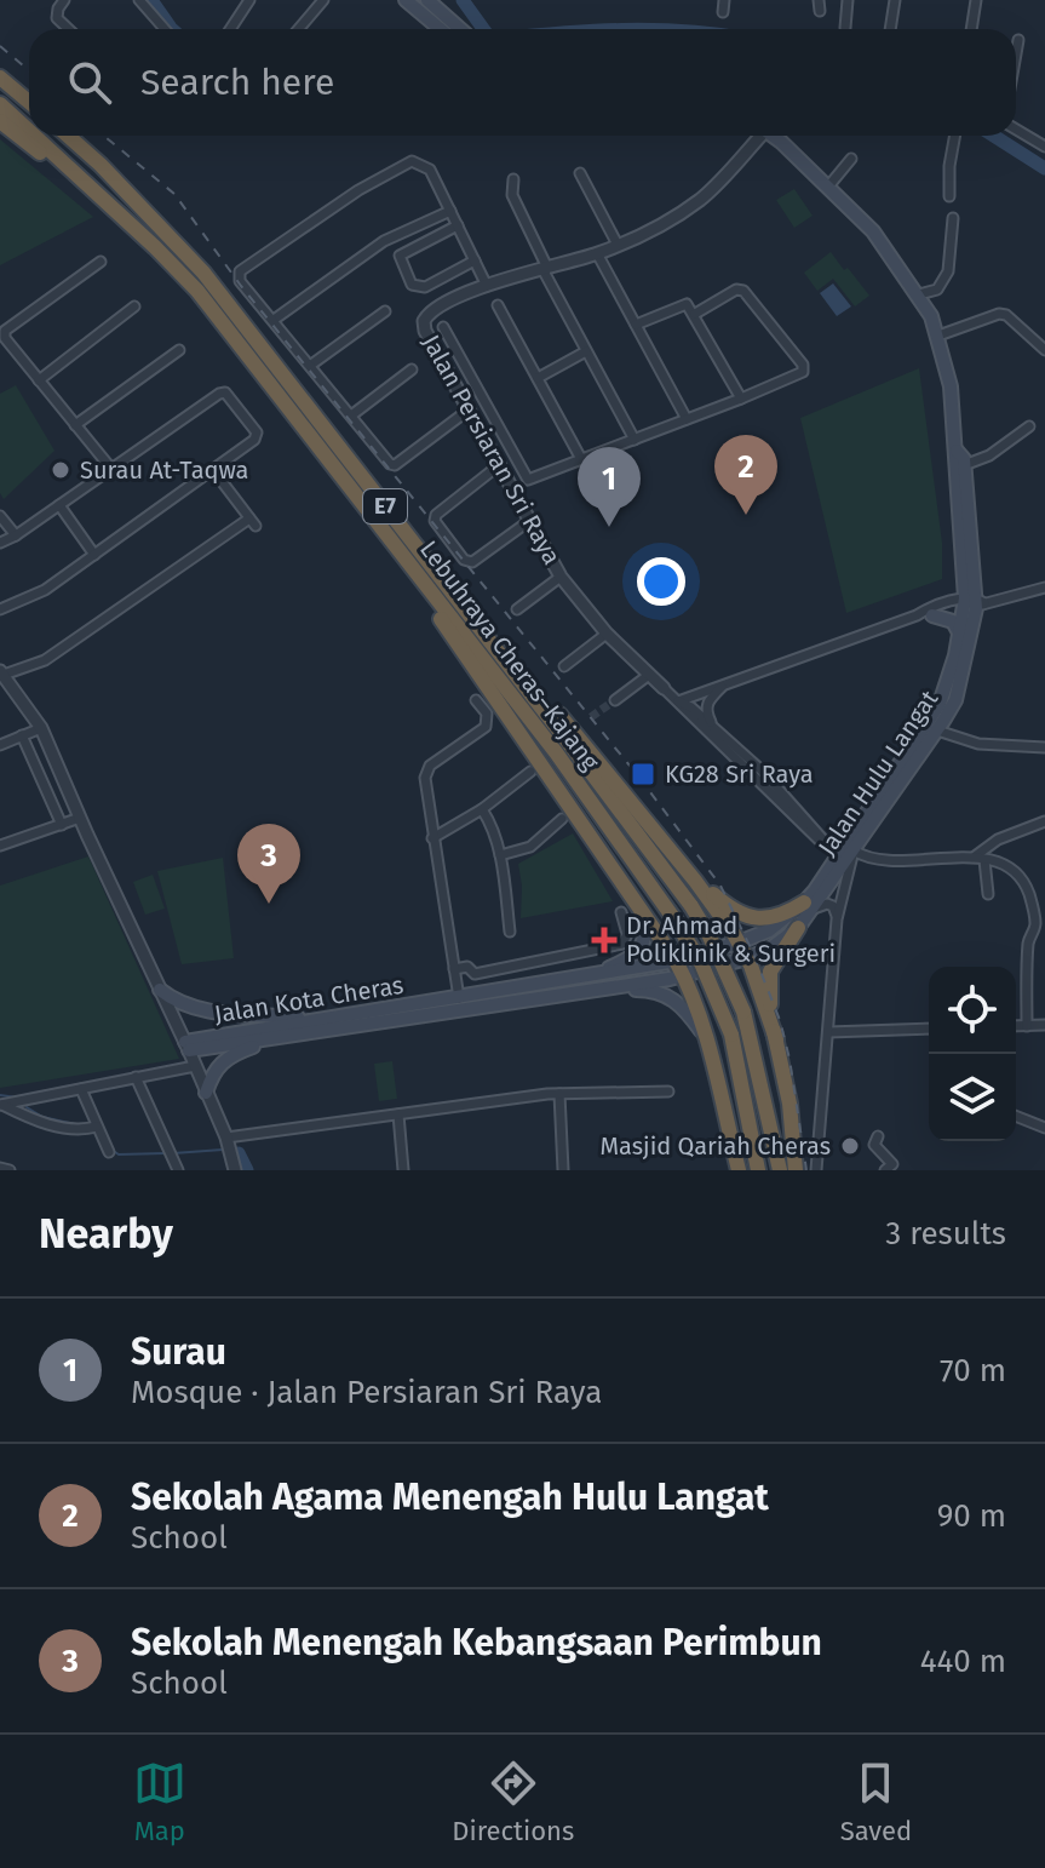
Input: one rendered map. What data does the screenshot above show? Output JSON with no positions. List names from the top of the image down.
{
  "streets": {
    "highway": ["E7", "Lebuhraya Cheras–Kajang"],
    "main road": ["Jalan Hulu Langat", "Jalan Kota Cheras"],
    "street": ["Jalan Persiaran Sri Raya"]
  },
  "crossings": [
    ["Jalan Hulu Langat", "Jalan Kota Cheras"]
  ],
  "places": {
    "other": ["Surau At-Taqwa", "Masjid Qariah Cheras"],
    "transit": ["KG28 Sri Raya"],
    "health": ["Dr. Ahmad Poliklinik & Surgeri"]
  },
  "page": {
    "search": "Search here",
    "pins": ["2", "1", "3"],
    "heading": ["Nearby", "3 results"],
    "list": [
      {
        "mark": "1",
        "name": "Surau",
        "note": "Mosque · Jalan Persiaran Sri Raya",
        "value": "70 m"
      },
      {
        "mark": "2",
        "name": "Sekolah Agama Menengah Hulu Langat",
        "note": "School",
        "value": "90 m"
      },
      {
        "mark": "3",
        "name": "Sekolah Menengah Kebangsaan Perimbun",
        "note": "School",
        "value": "440 m"
      }
    ],
    "nav": ["Map", "Directions", "Saved"]
  }
}
